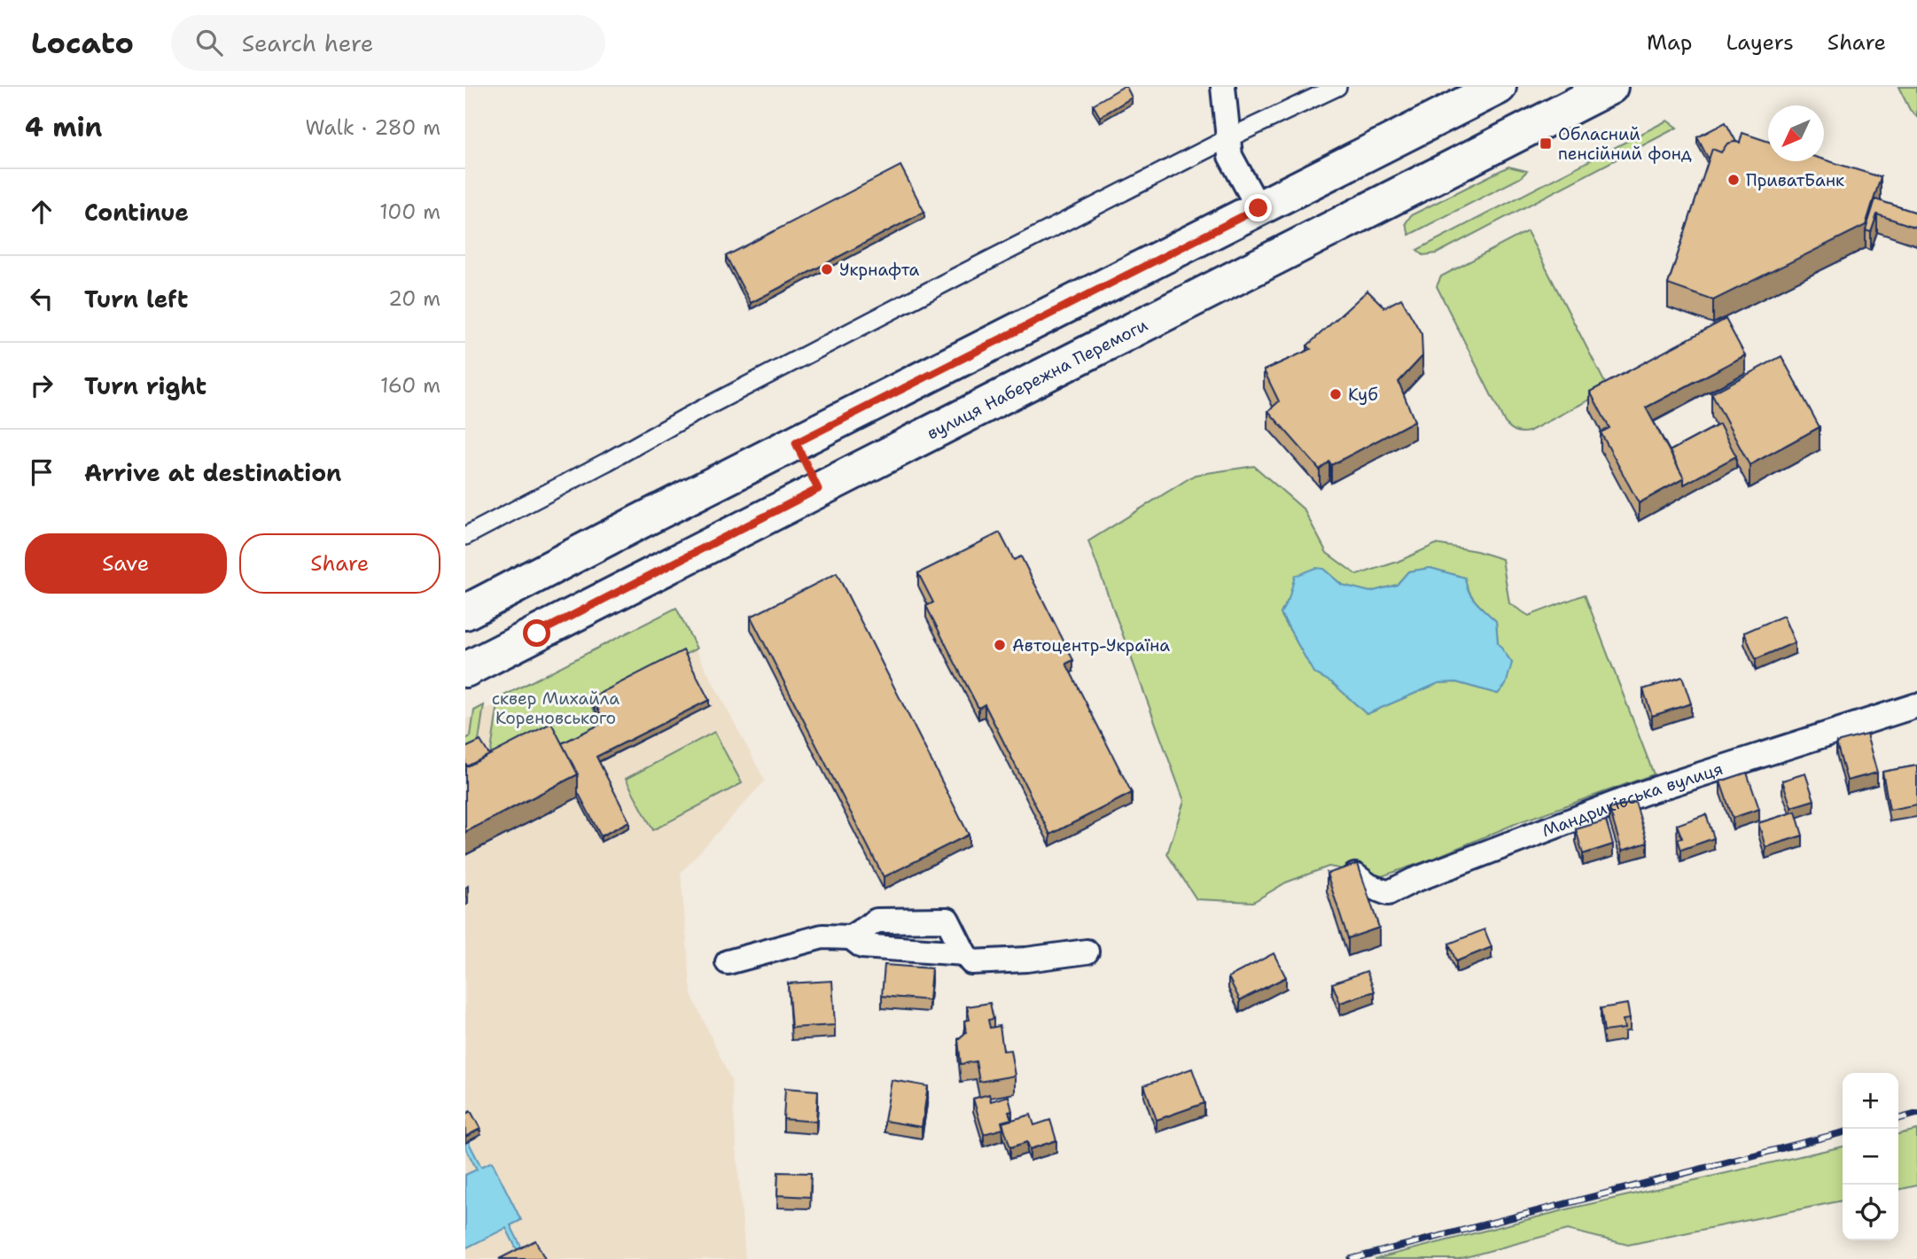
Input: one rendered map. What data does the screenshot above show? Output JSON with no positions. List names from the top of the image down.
{
  "streets": {
    "main road": ["вулиця Набережна Перемоги"],
    "street": ["Мандриківська вулиця"]
  },
  "parks": ["сквер Михайла Кореновського"],
  "places": {
    "transit": ["Обласний пенсійний фонд"],
    "other": [
      "ПриватБанк",
      "Укрнафта",
      "Куб",
      "Автоцентр-Україна"
    ]
  },
  "north": "bottom left",
  "page": {
    "header": "Locato",
    "search": "Search here",
    "nav": ["Map", "Layers", "Share"],
    "heading": ["4 min", "Walk · 280 m"],
    "list": [
      ["Continue", "100 m"],
      ["Turn left", "20 m"],
      ["Turn right", "160 m"],
      "Arrive at destination"
    ],
    "buttons": ["Save", "Share"],
    "map_buttons": ["+", "−"]
  }
}
